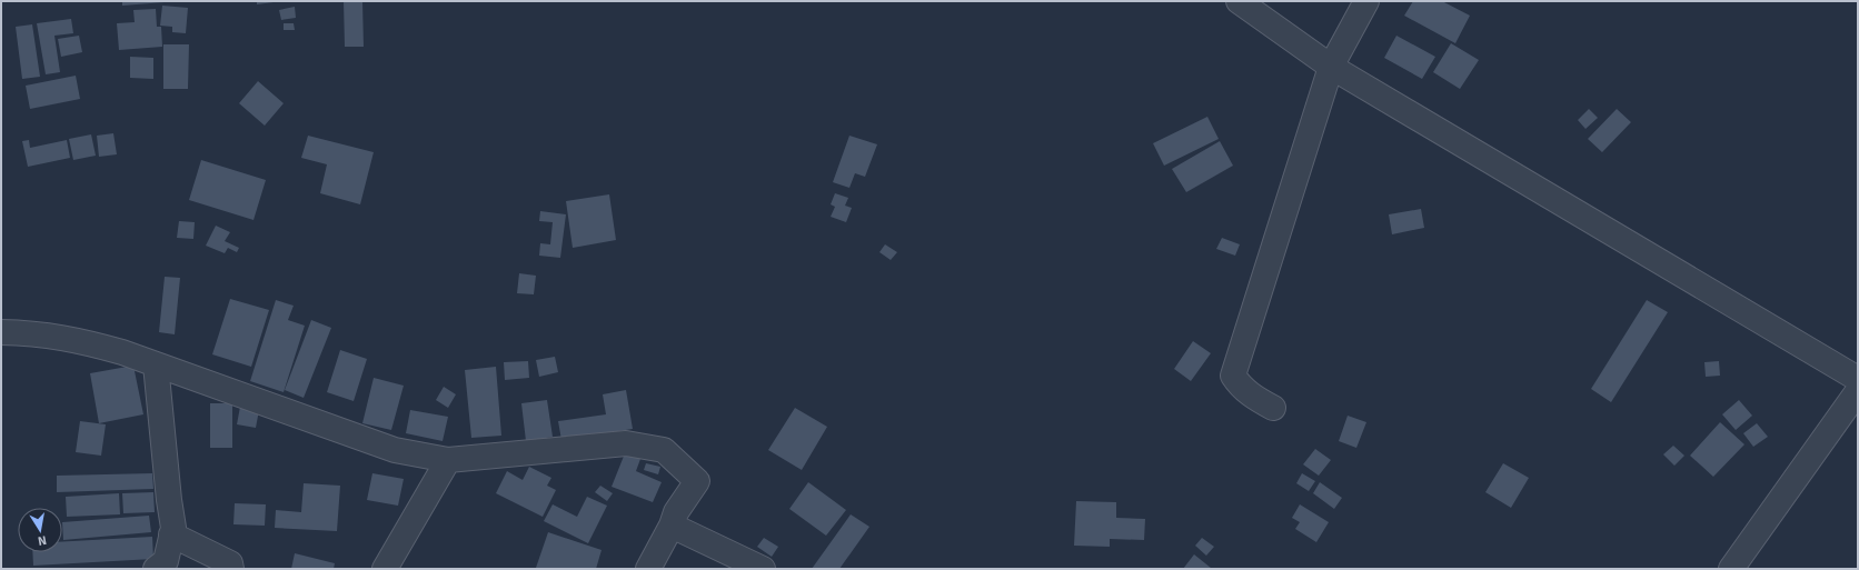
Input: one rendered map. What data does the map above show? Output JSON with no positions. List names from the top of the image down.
{
  "north": "bottom"
}
